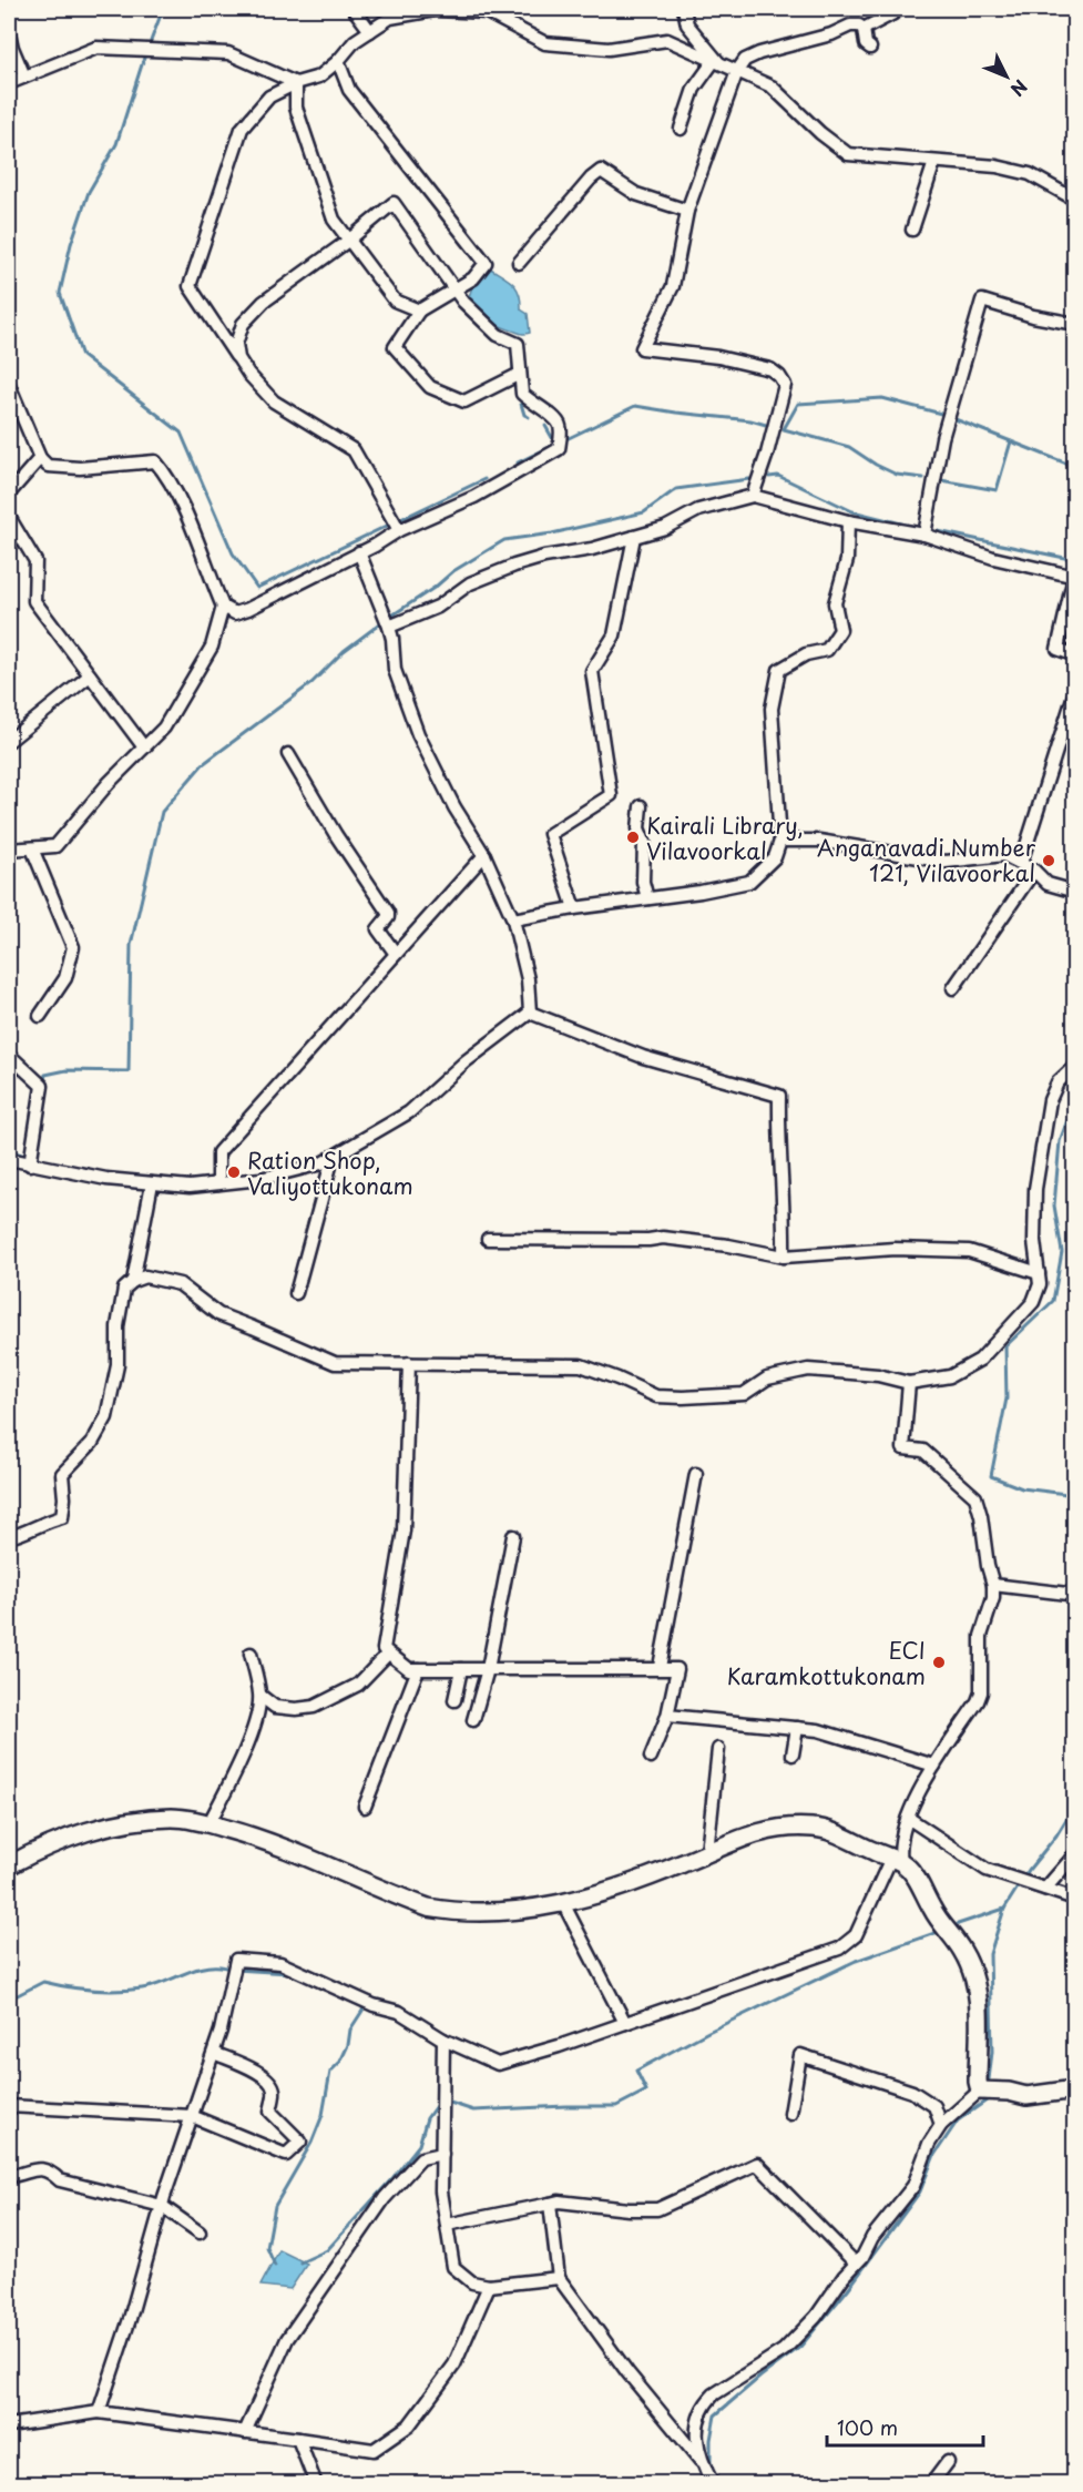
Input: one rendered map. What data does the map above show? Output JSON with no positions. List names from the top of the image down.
{
  "places": [
    "Kairali Library, Vilavoorkal",
    "Anganavadi Number 121, Vilavoorkal",
    "Ration Shop, Valiyottukonam",
    "ECI Karamkottukonam"
  ],
  "scale_bar": "100 m",
  "north": "bottom right"
}
